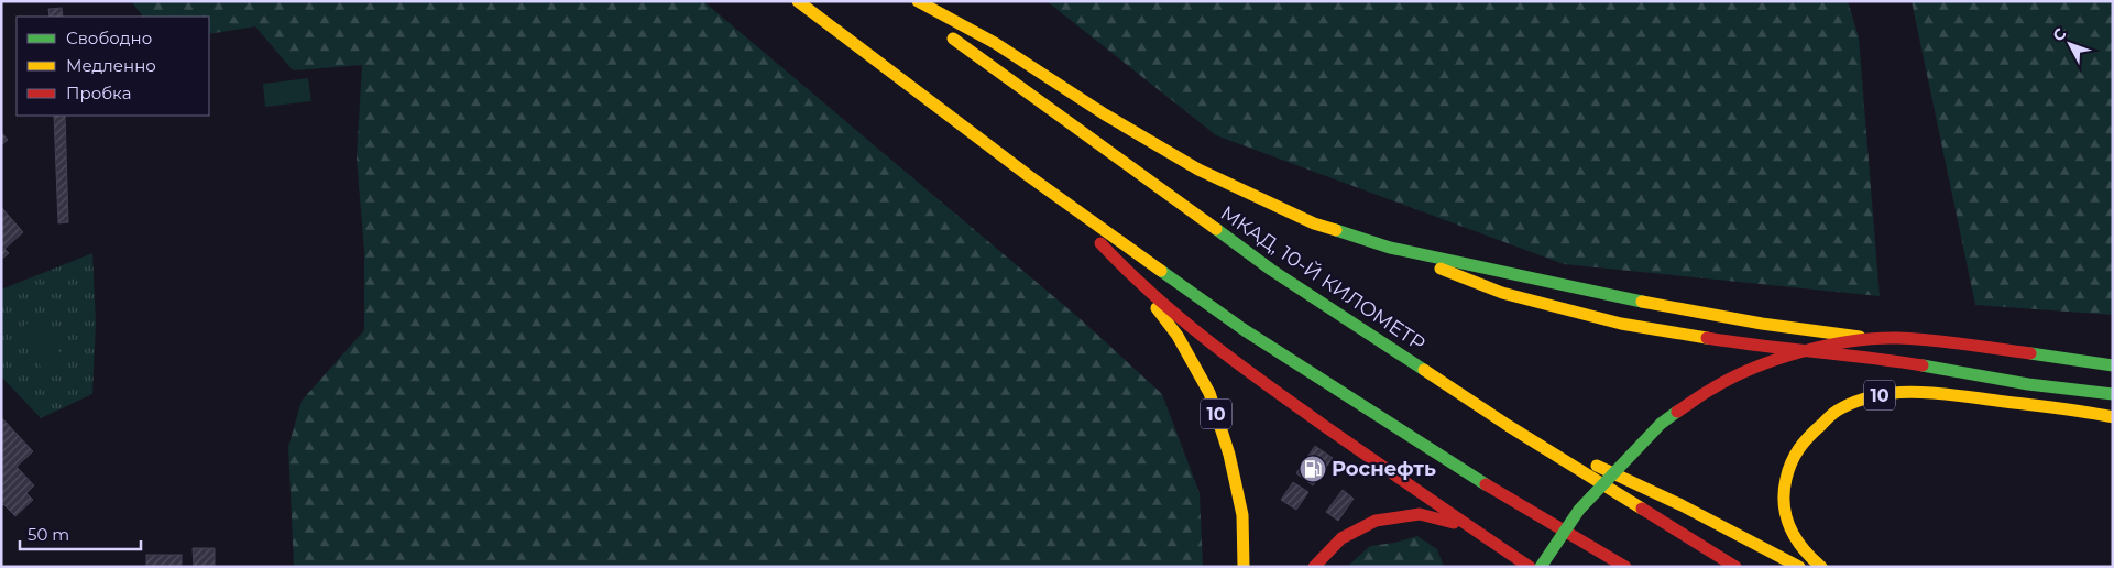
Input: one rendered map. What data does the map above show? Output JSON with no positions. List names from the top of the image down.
{
  "streets": {
    "main road": ["МКАД, 10-Й КИЛОМЕТР", "10"]
  },
  "places": {
    "fuel station": ["Роснефть"]
  },
  "legend": ["Свободно", "Медленно", "Пробка"],
  "scale_bar": "50 m",
  "north": "top left"
}
